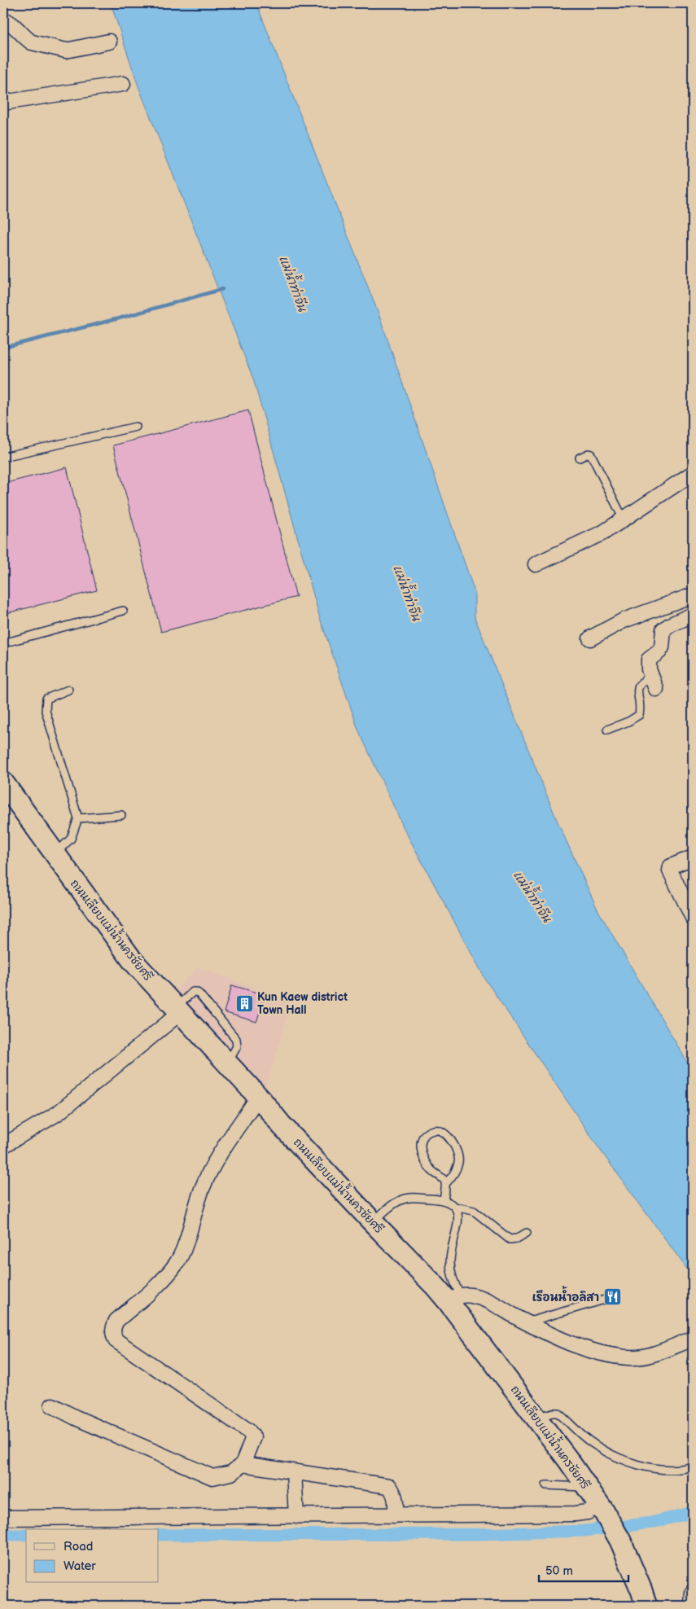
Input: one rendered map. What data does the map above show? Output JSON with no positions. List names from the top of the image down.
{
  "streets": {
    "main road": ["ถนนเลียบแม่น้ำนครชัยศรี"]
  },
  "water": ["แม่น้ำท่าจีน"],
  "places": {
    "building": ["Kun Kaew district Town Hall"],
    "restaurant": ["เรือนน้ำอลิสา"]
  },
  "legend": ["Road", "Water"],
  "scale_bar": "50 m"
}
